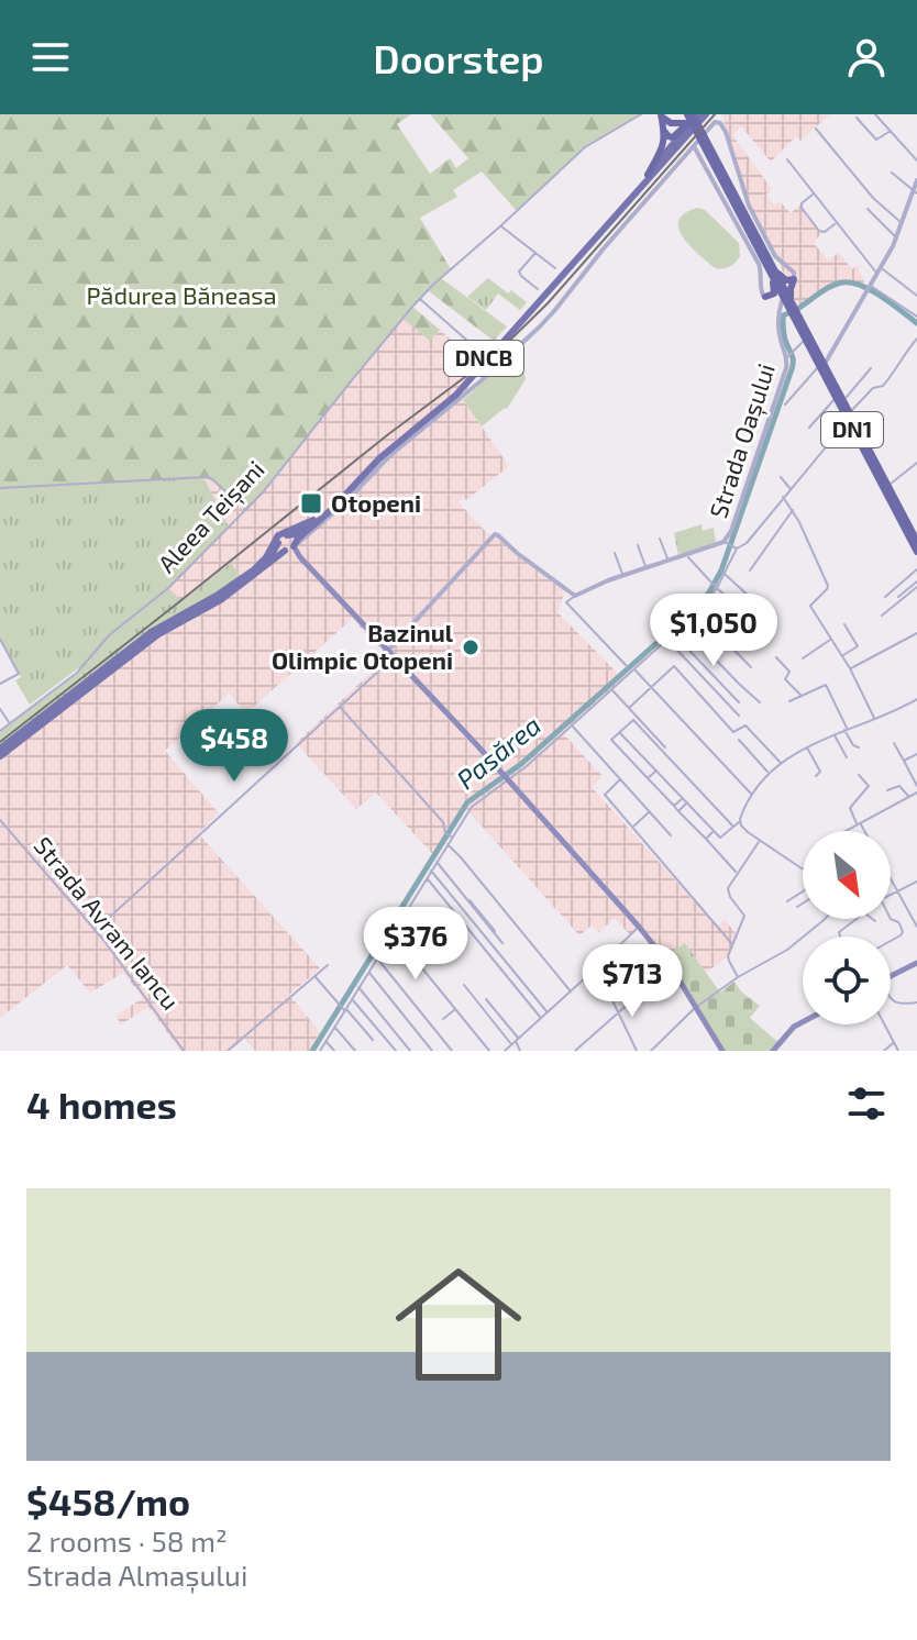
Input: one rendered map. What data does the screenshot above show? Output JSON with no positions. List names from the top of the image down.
{
  "streets": {
    "highway": ["DN1"],
    "main road": ["DNCB"],
    "street": ["Strada Oașului", "Aleea Teișani", "Strada Avram Iancu"]
  },
  "crossings": [
    ["DNCB", "DN1"],
    ["DN1", "Strada Oașului"]
  ],
  "water": ["Pasărea"],
  "parks": ["Pădurea Băneasa"],
  "places": {
    "transit": ["Otopeni"],
    "other": ["Bazinul Olimpic Otopeni"]
  },
  "north": "bottom right",
  "page": {
    "header": "Doorstep",
    "price": [
      "$1,050",
      "$458",
      "$376",
      "$713"
    ],
    "heading": "4 homes",
    "list": [
      {
        "name": "$458/mo",
        "note": "2 rooms · 58 m² · Strada Almașului"
      }
    ]
  }
}
